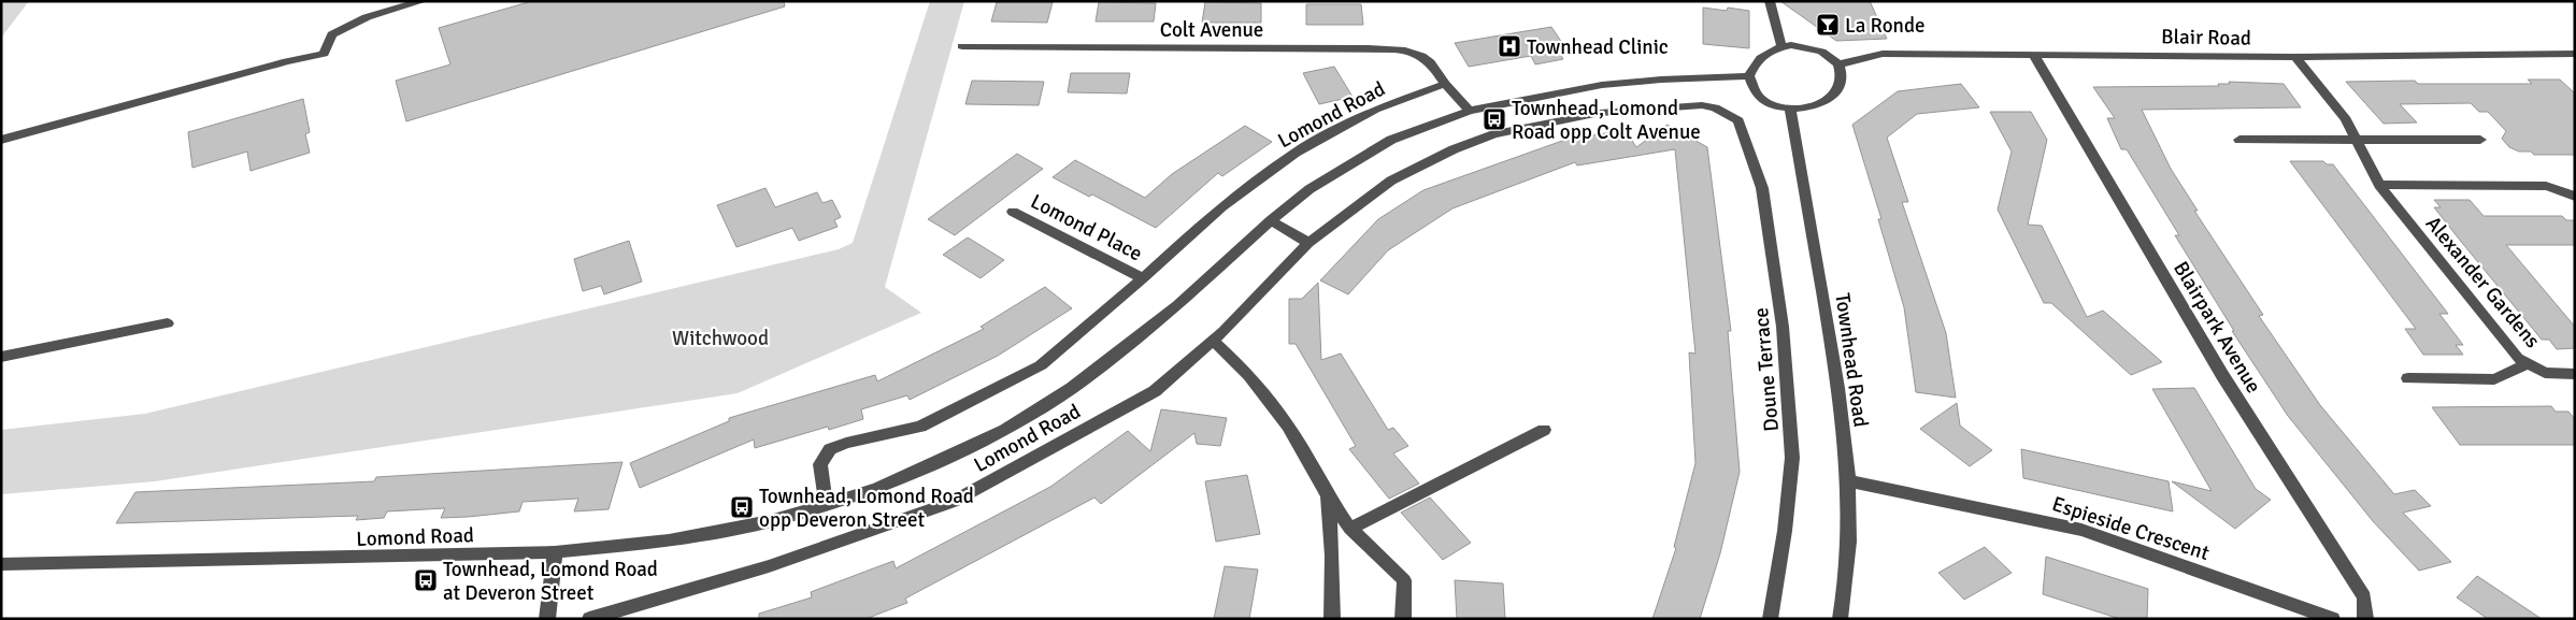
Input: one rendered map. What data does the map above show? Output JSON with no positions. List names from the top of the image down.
{
  "streets": {
    "street": [
      "Colt Avenue",
      "Blair Road",
      "Lomond Road",
      "Lomond Place",
      "Alexander Gardens",
      "Blairpark Avenue",
      "Townhead Road",
      "Doune Terrace",
      "Espieside Crescent"
    ]
  },
  "crossings": [
    ["Colt Avenue", "Lomond Road"],
    ["Blair Road", "Lomond Road"],
    ["Blair Road", "Alexander Gardens"],
    ["Blair Road", "Blairpark Avenue"],
    ["Blair Road", "Townhead Road"],
    ["Lomond Road", "Lomond Place"],
    ["Lomond Road", "Townhead Road"],
    ["Lomond Road", "Doune Terrace"],
    ["Townhead Road", "Espieside Crescent"]
  ],
  "parks": ["Witchwood"],
  "places": {
    "bar": ["La Ronde"],
    "hospital": ["Townhead Clinic"],
    "bus stop": ["Townhead, Lomond Road opp Colt Avenue", "Townhead, Lomond Road opp Deveron Street", "Townhead, Lomond Road at Deveron Street"]
  }
}
